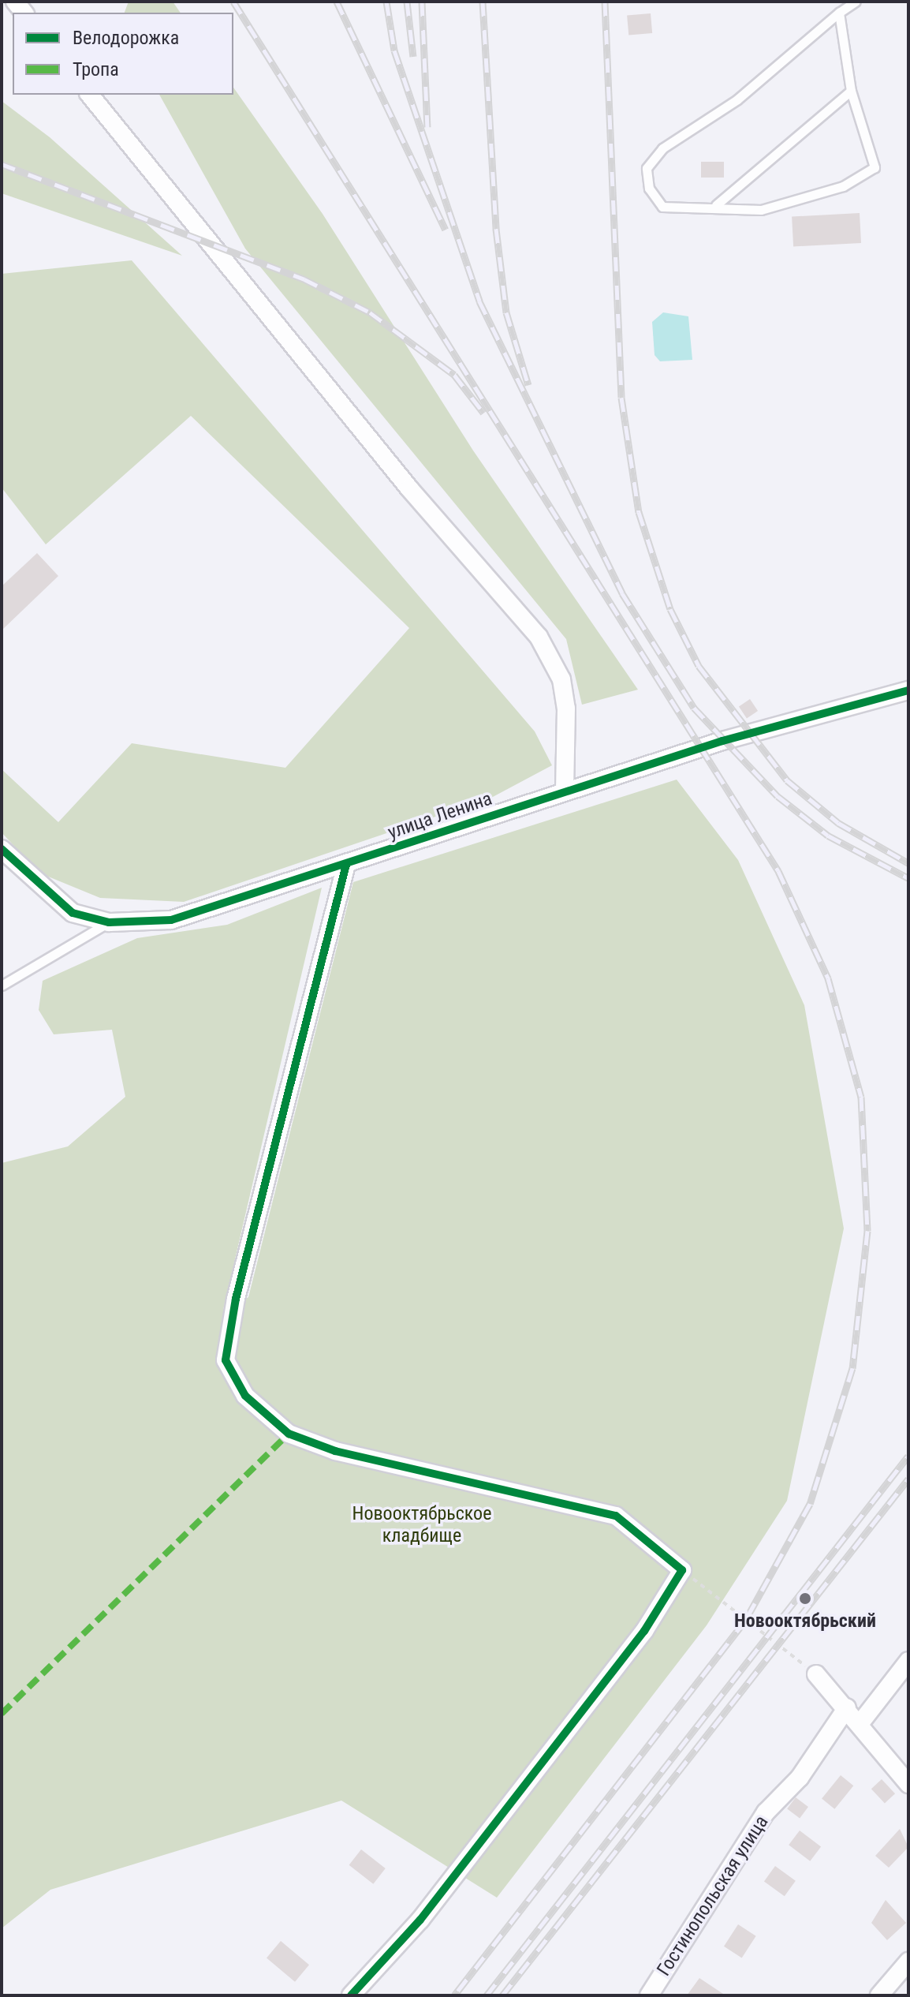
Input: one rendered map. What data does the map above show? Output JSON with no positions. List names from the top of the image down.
{
  "streets": {
    "street": ["улица Ленина", "Гостинопольская улица"]
  },
  "parks": ["Новооктябрьское кладбище"],
  "places": ["Новооктябрьский"],
  "legend": ["Велодорожка", "Тропа"]
}
